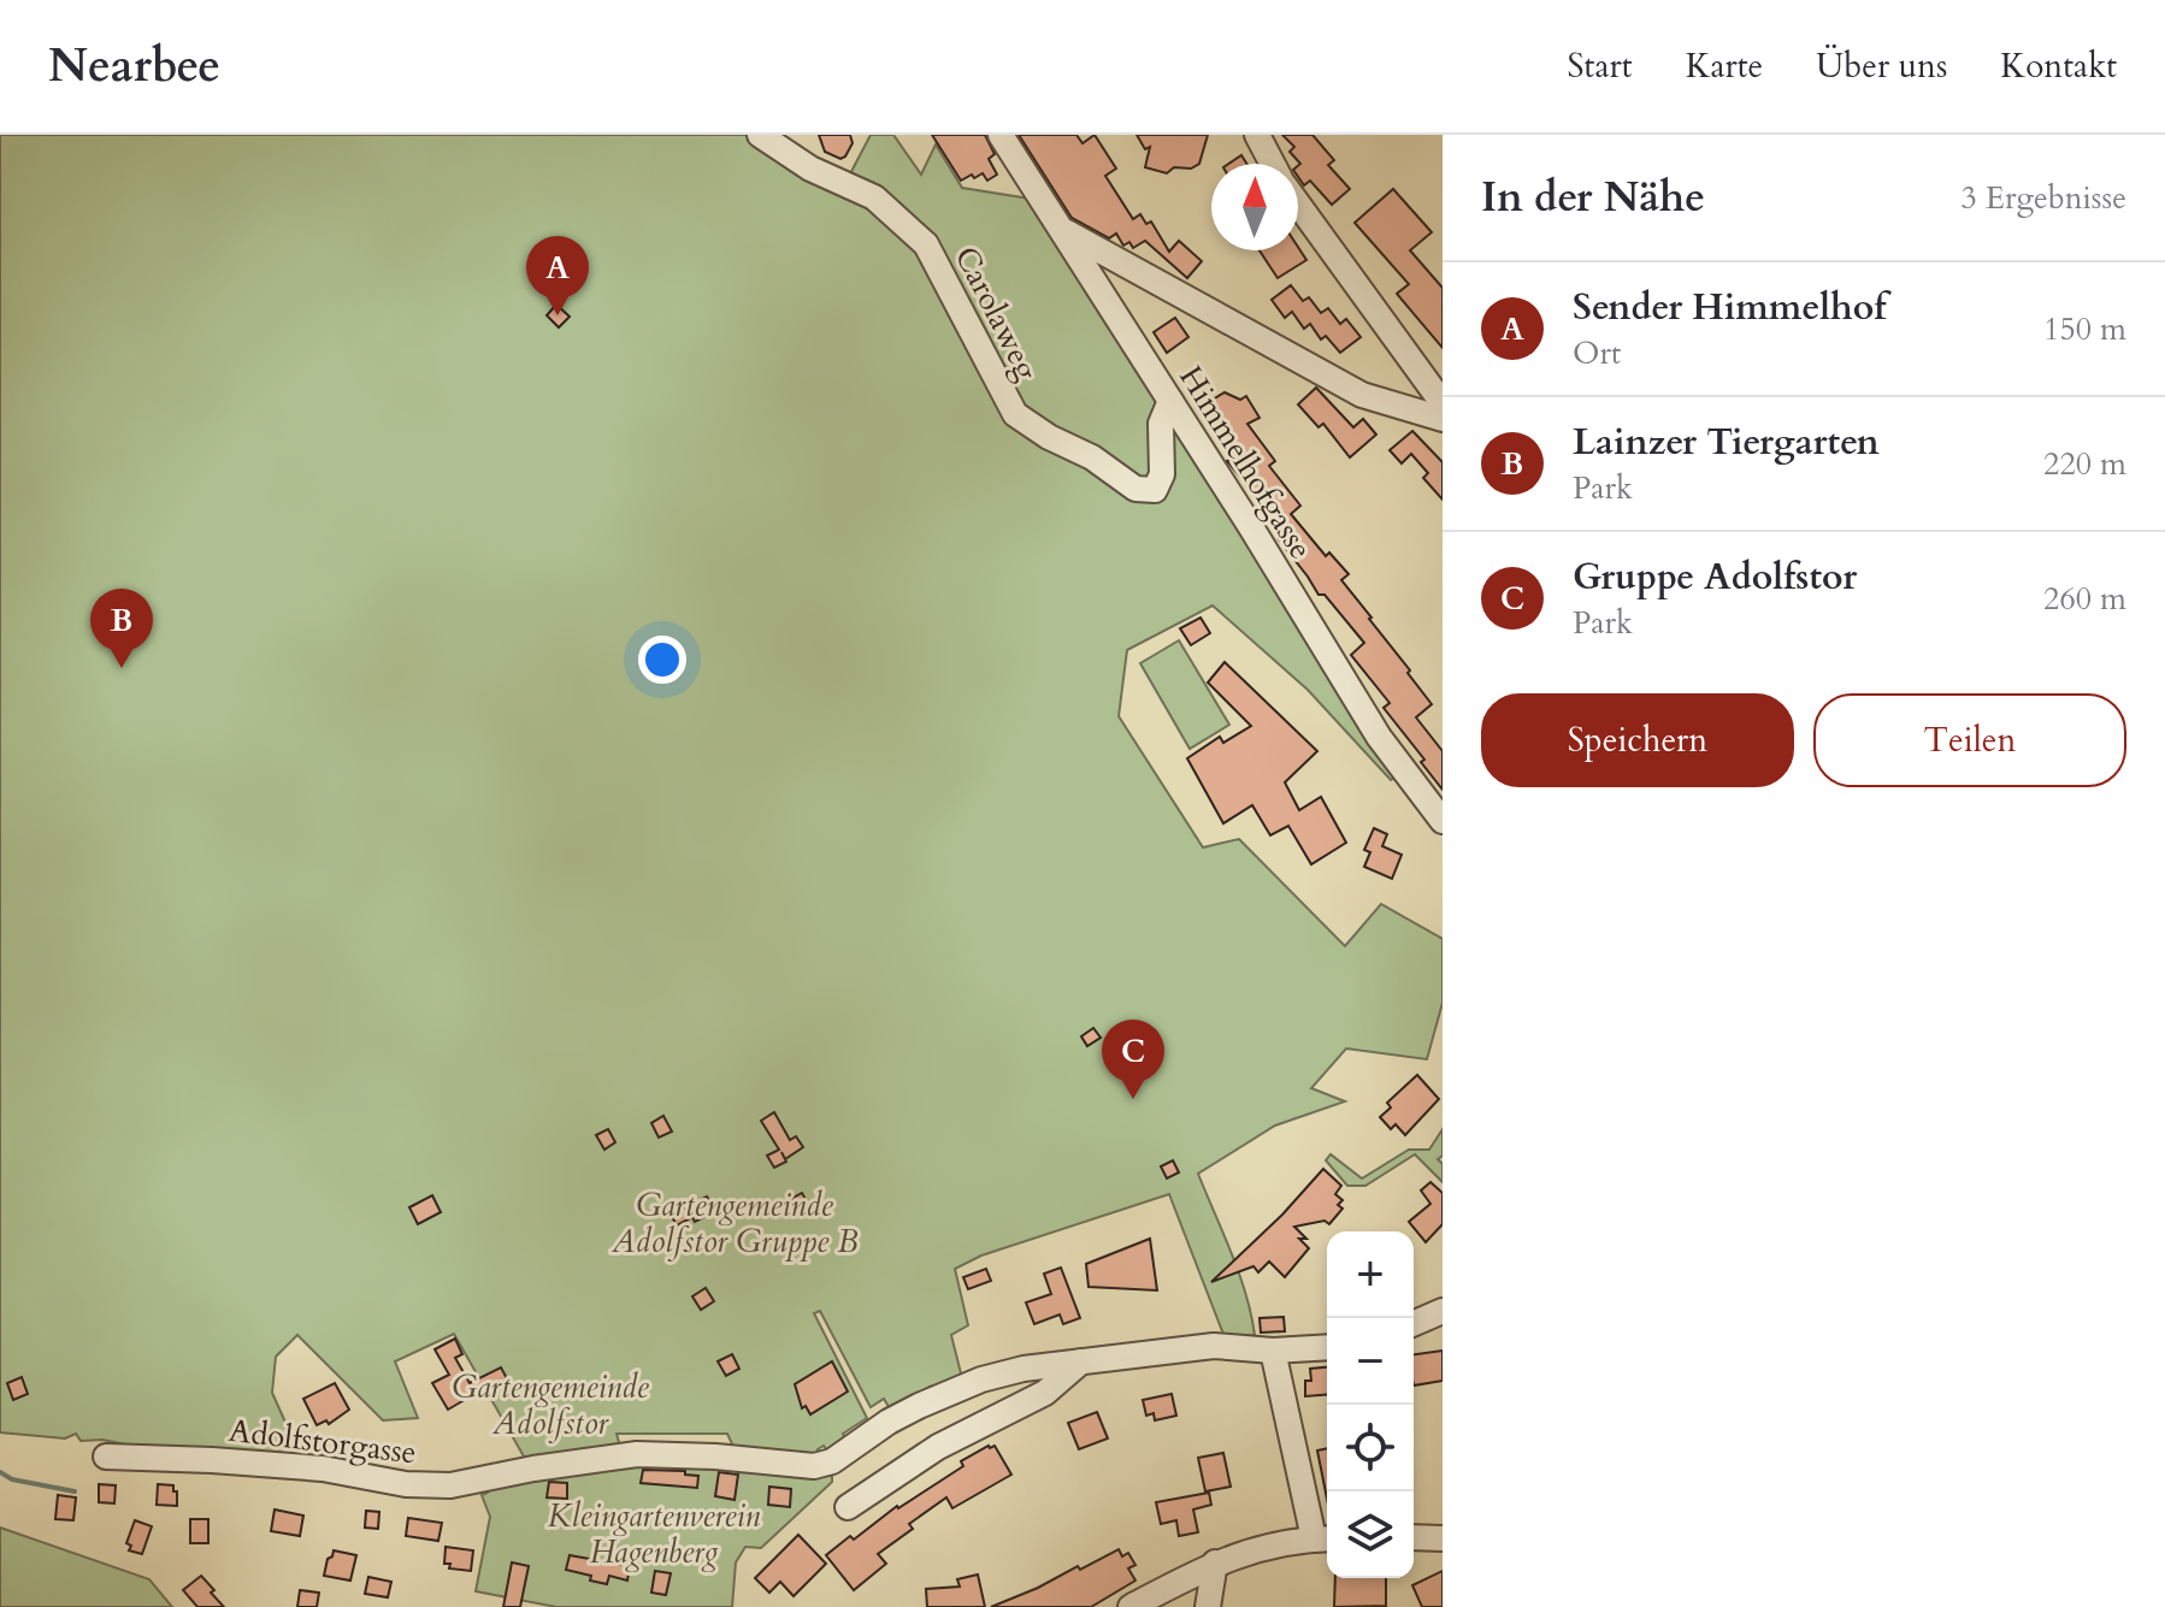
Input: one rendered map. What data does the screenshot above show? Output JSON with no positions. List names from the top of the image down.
{
  "streets": {
    "street": ["Carolaweg", "Himmelhofgasse", "Adolfstorgasse"]
  },
  "crossings": [
    ["Carolaweg", "Himmelhofgasse"]
  ],
  "parks": ["Gartengemeinde Adolfstor Gruppe B", "Gartengemeinde Adolfstor", "Kleingartenverein Hagenberg"],
  "north": "top",
  "page": {
    "header": "Nearbee",
    "nav": [
      "Start",
      "Karte",
      "Über uns",
      "Kontakt"
    ],
    "heading": ["In der Nähe", "3 Ergebnisse"],
    "pins": ["A", "B", "C"],
    "list": [
      {
        "mark": "A",
        "name": "Sender Himmelhof",
        "note": "Ort",
        "value": "150 m"
      },
      {
        "mark": "B",
        "name": "Lainzer Tiergarten",
        "note": "Park",
        "value": "220 m"
      },
      {
        "mark": "C",
        "name": "Gruppe Adolfstor",
        "note": "Park",
        "value": "260 m"
      }
    ],
    "buttons": ["Speichern", "Teilen"],
    "map_buttons": ["+", "−"]
  }
}
